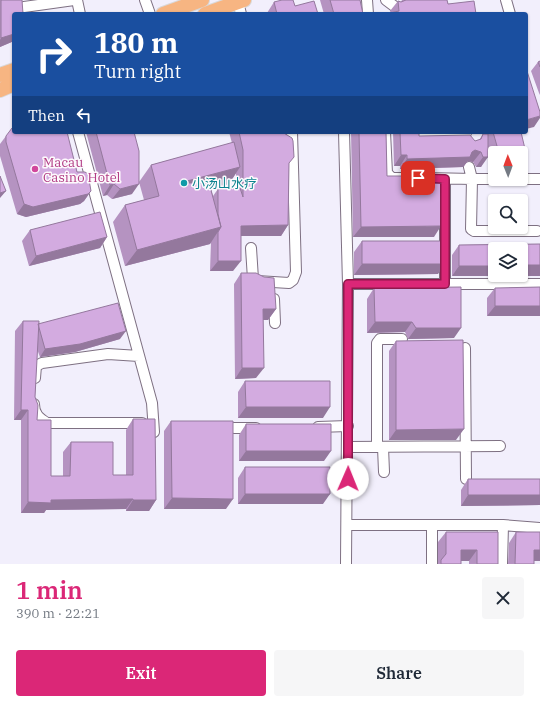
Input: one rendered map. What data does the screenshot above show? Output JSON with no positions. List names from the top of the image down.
{
  "places": ["Macau Casino Hotel", "小汤山水疗"],
  "north": "top",
  "page": {
    "turn": ["180 m", "Turn right"],
    "then": "Then",
    "heading": ["1 min", "390 m · 22:21"],
    "buttons": ["Exit", "Share"]
  }
}
